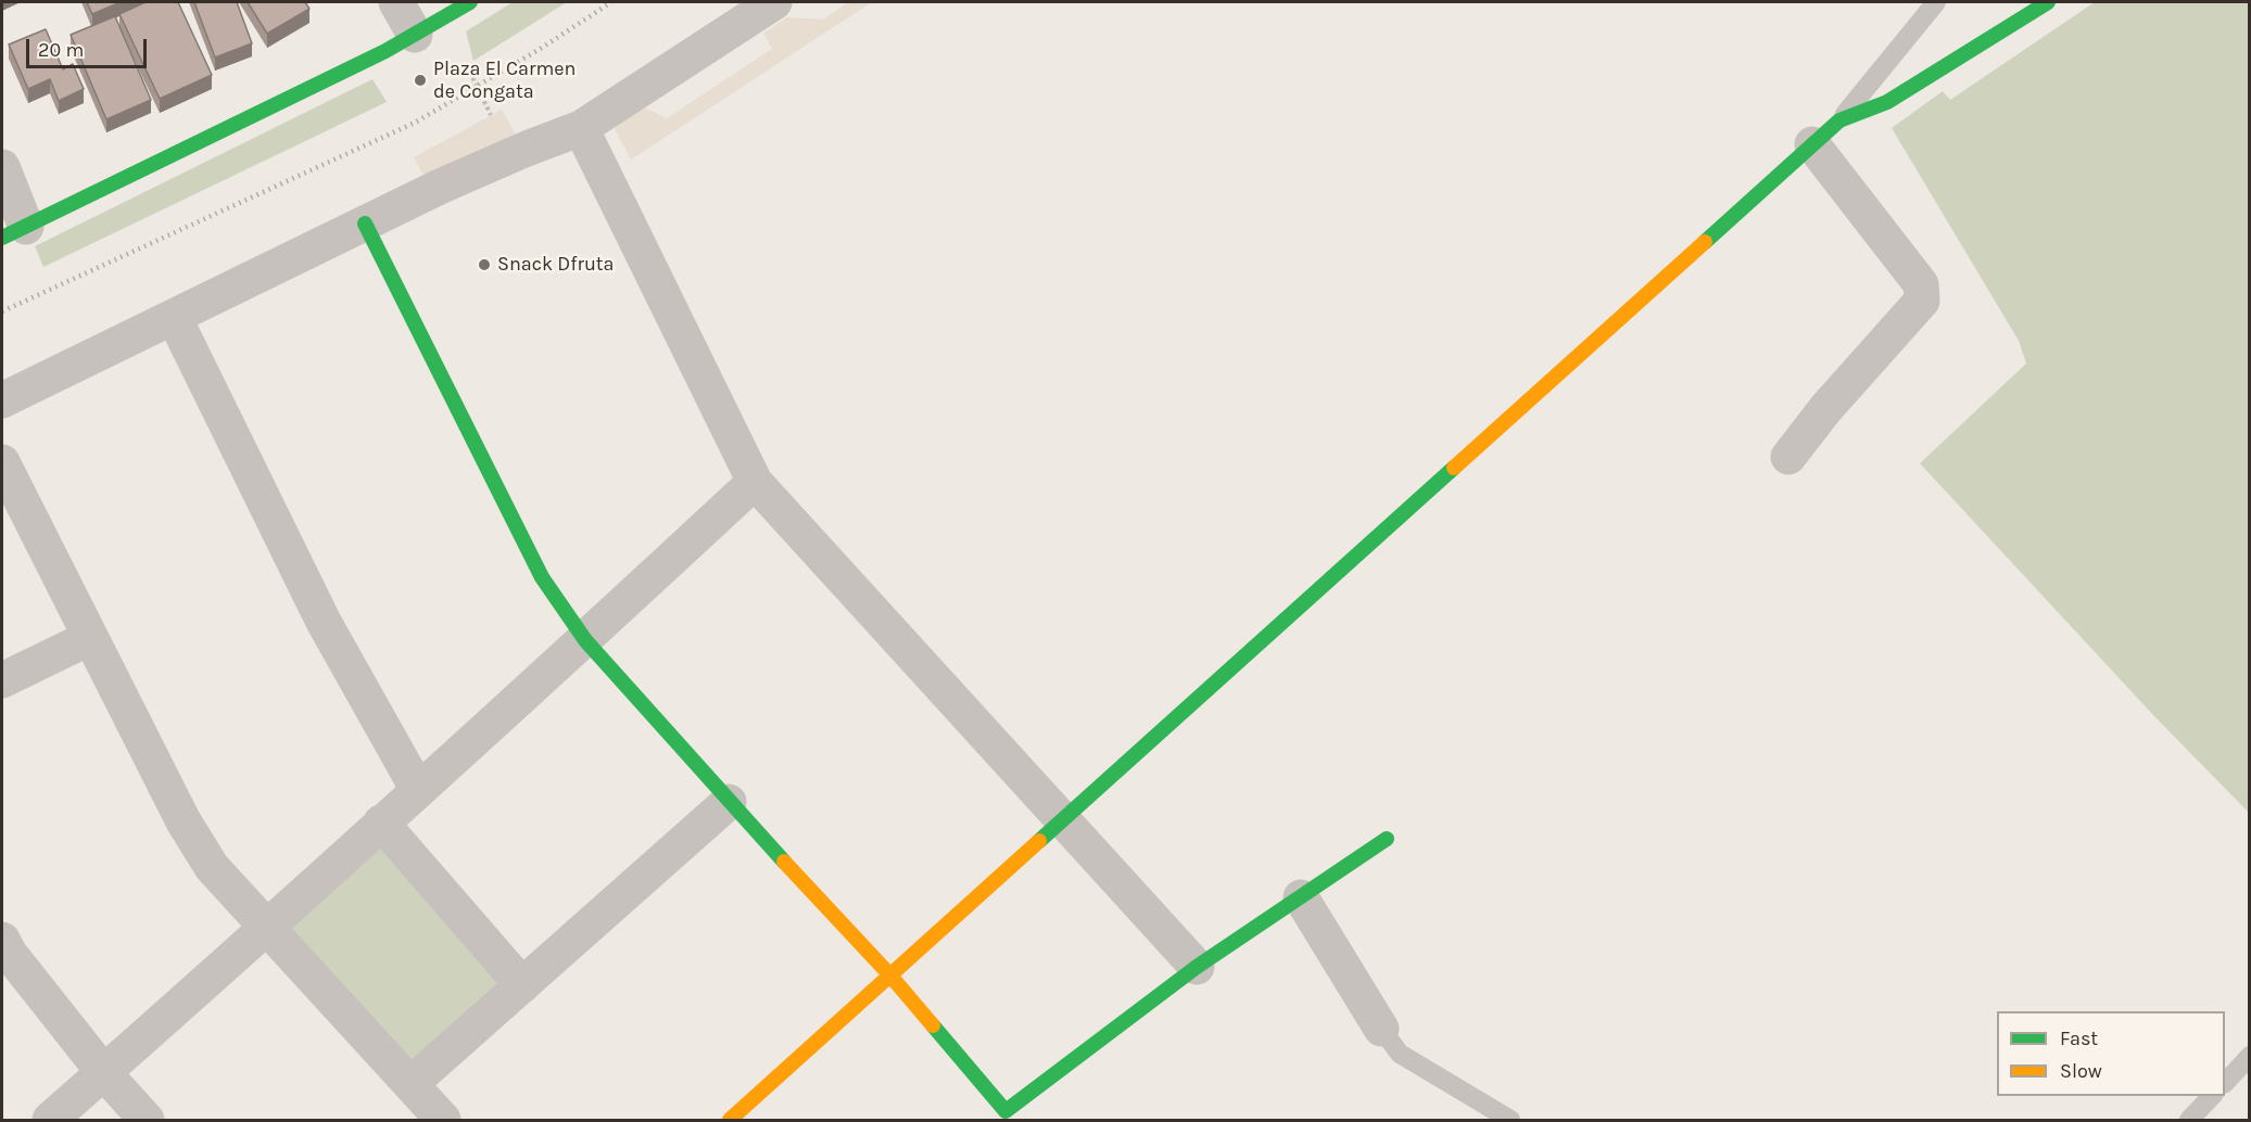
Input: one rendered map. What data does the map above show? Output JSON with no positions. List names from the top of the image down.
{
  "places": ["Plaza El Carmen de Congata", "Snack Dfruta"],
  "legend": ["Fast", "Slow"],
  "scale_bar": "20 m"
}
